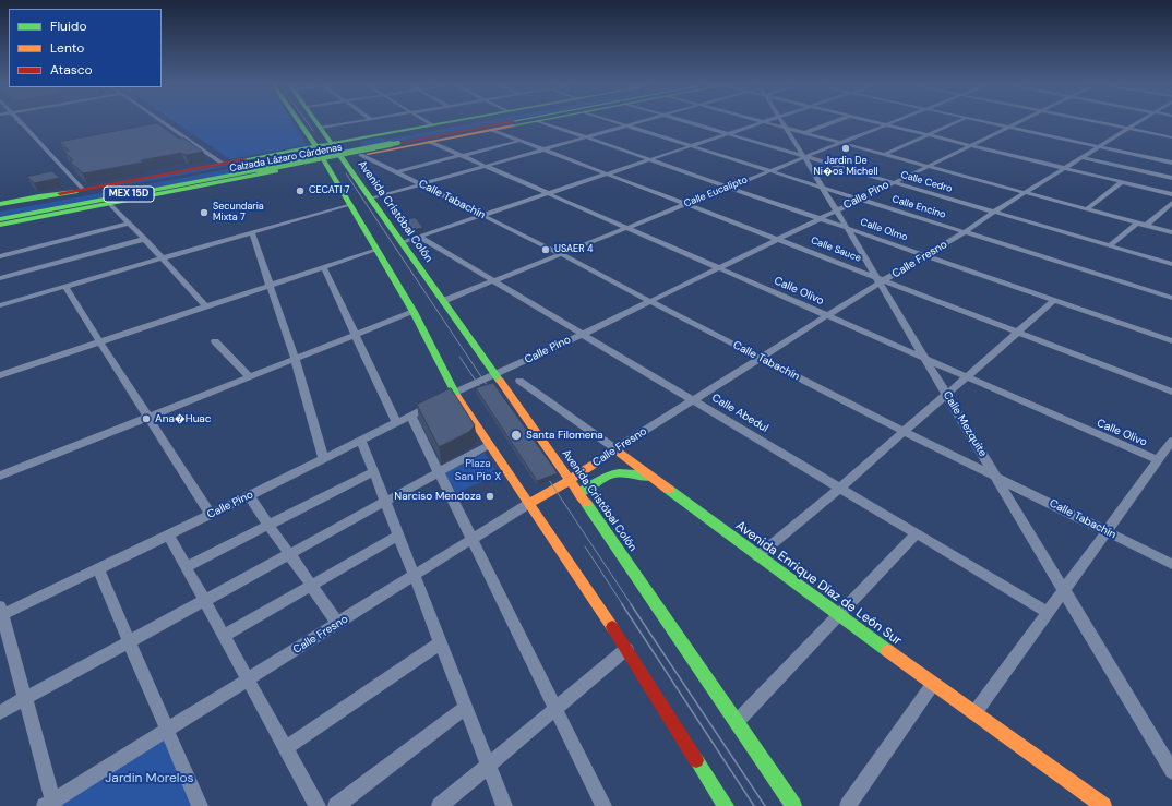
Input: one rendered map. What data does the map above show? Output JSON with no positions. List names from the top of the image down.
{
  "streets": {
    "main road": [
      "Calzada Lázaro Cárdenas",
      "MEX 15D",
      "Avenida Cristóbal Colón",
      "Calle Fresno",
      "Avenida Enrique Díaz de León Sur"
    ],
    "street": [
      "Calle Cedro",
      "Calle Eucalipto",
      "Calle Pino",
      "Calle Tabachín",
      "Calle Encino",
      "Calle Olmo",
      "Calle Sauce",
      "Calle Olivo",
      "Calle Abedul",
      "Calle Mezquite"
    ]
  },
  "crossings": [
    ["Calzada Lázaro Cárdenas", "Calle Tabachín"],
    ["Calzada Lázaro Cárdenas", "Avenida Cristóbal Colón"],
    ["Calzada Lázaro Cárdenas", "Calle Sauce"],
    ["Calzada Lázaro Cárdenas", "Calle Olivo"],
    ["Calle Cedro", "Calle Eucalipto"],
    ["Calle Cedro", "Calle Pino"],
    ["Calle Cedro", "Calle Fresno"],
    ["Calle Cedro", "Calle Mezquite"],
    ["Calle Eucalipto", "Calle Tabachín"],
    ["Calle Eucalipto", "Calle Encino"],
    ["Calle Eucalipto", "Avenida Cristóbal Colón"],
    ["Calle Eucalipto", "Calle Olmo"],
    ["Calle Eucalipto", "Calle Sauce"],
    ["Calle Eucalipto", "Calle Olivo"],
    ["Calle Eucalipto", "Calle Abedul"],
    ["Calle Eucalipto", "Calle Mezquite"],
    ["Calle Pino", "Calle Tabachín"],
    ["Calle Pino", "Calle Encino"],
    ["Calle Pino", "Avenida Cristóbal Colón"],
    ["Calle Pino", "Calle Olmo"],
    ["Calle Pino", "Calle Sauce"],
    ["Calle Pino", "Calle Olivo"],
    ["Calle Pino", "Calle Abedul"],
    ["Calle Pino", "Calle Mezquite"],
    ["Calle Tabachín", "Calle Fresno"],
    ["Calle Tabachín", "Calle Mezquite"],
    ["Calle Encino", "Calle Fresno"],
    ["Calle Encino", "Calle Mezquite"],
    ["Avenida Cristóbal Colón", "Calle Fresno"],
    ["Calle Olmo", "Calle Fresno"],
    ["Calle Olmo", "Calle Mezquite"],
    ["Calle Sauce", "Calle Fresno"],
    ["Calle Sauce", "Calle Mezquite"],
    ["Calle Fresno", "Calle Olivo"],
    ["Calle Fresno", "Calle Abedul"],
    ["Calle Fresno", "Calle Mezquite"],
    ["Calle Fresno", "Avenida Enrique Díaz de León Sur"],
    ["Calle Olivo", "Calle Mezquite"]
  ],
  "parks": ["Plaza San Pio X", "Jardin Morelos"],
  "places": [
    "Jardin De Ni�os Michell",
    "CECATI 7",
    "Secundaria Mixta 7",
    "USAER 4",
    "Ana�Huac",
    "Santa Filomena",
    "Narciso Mendoza"
  ],
  "legend": ["Fluido", "Lento", "Atasco"]
}
